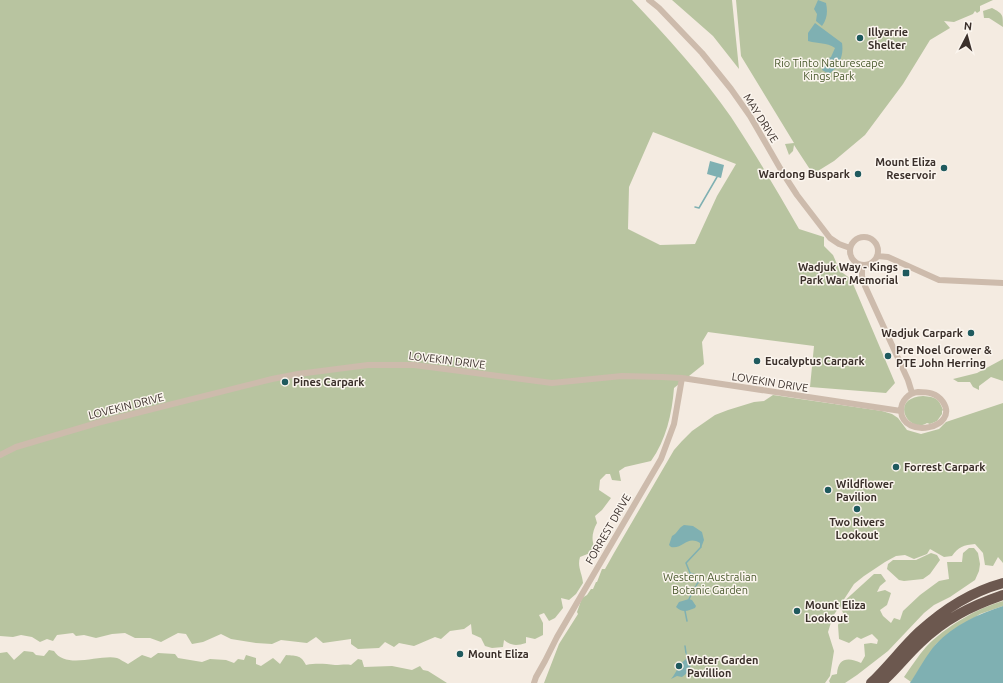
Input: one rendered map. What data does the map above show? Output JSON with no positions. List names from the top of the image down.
{
  "streets": {
    "street": ["MAY DRIVE", "LOVEKIN DRIVE", "FORREST DRIVE"]
  },
  "crossings": [
    ["LOVEKIN DRIVE", "FORREST DRIVE"]
  ],
  "parks": ["Rio Tinto Naturescape Kings Park", "Western Australian Botanic Garden"],
  "places": {
    "other": [
      "Illyarrie Shelter",
      "Mount Eliza Reservoir",
      "Wardong Buspark",
      "Wadjuk Carpark",
      "Pre Noel Grower & PTE John Herring",
      "Eucalyptus Carpark",
      "Pines Carpark",
      "Forrest Carpark",
      "Wildflower Pavilion",
      "Two Rivers Lookout",
      "Mount Eliza Lookout",
      "Mount Eliza",
      "Water Garden Pavillion"
    ],
    "transit": ["Wadjuk Way - Kings Park War Memorial"]
  },
  "north": "top"
}
